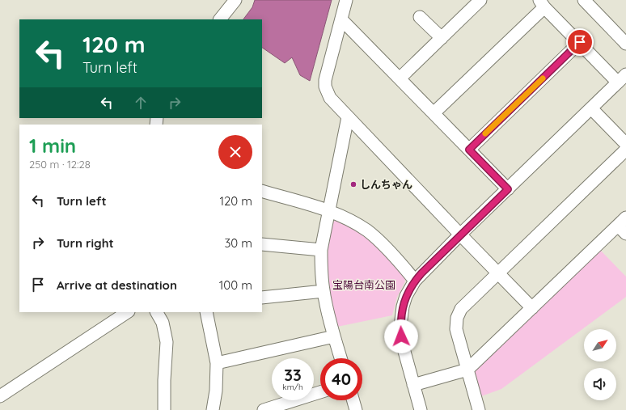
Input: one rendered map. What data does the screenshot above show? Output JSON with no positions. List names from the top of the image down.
{
  "parks": ["宝陽台南公園"],
  "places": ["しんちゃん"],
  "north": "top right",
  "page": {
    "turn": ["120 m", "Turn left"],
    "heading": ["1 min", "250 m · 12:28"],
    "list": [
      {
        "name": "Turn left",
        "value": "120 m"
      },
      {
        "name": "Turn right",
        "value": "30 m"
      },
      {
        "name": "Arrive at destination",
        "value": "100 m"
      }
    ],
    "speed": "33 km/h",
    "limit": "40"
  }
}
